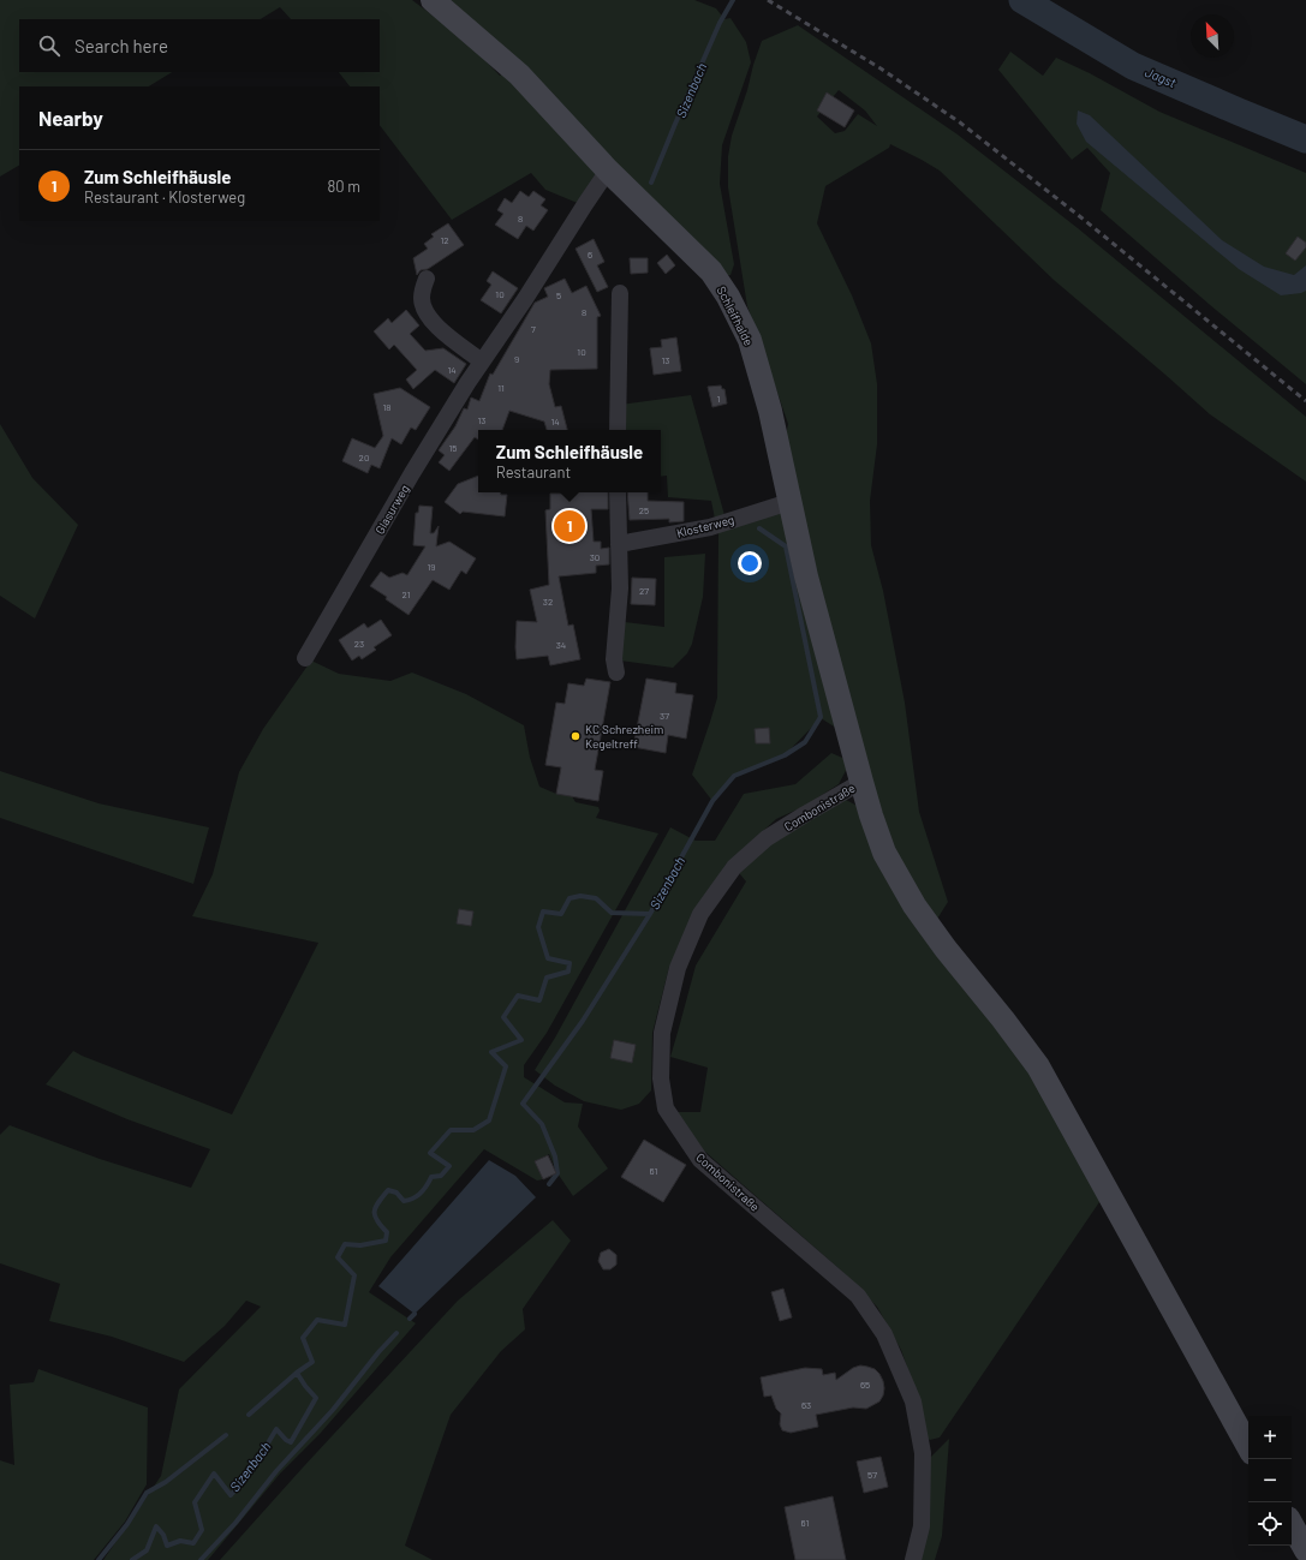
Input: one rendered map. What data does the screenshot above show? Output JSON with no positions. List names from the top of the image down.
{
  "streets": {
    "main road": ["Schleifhalde"],
    "street": ["Glasurweg", "Klosterweg", "Combonistraße"]
  },
  "crossings": [
    ["Schleifhalde", "Glasurweg"],
    ["Schleifhalde", "Klosterweg"],
    ["Schleifhalde", "Combonistraße"]
  ],
  "water": ["Jagst", "Sizenbach"],
  "places": ["KC Schrezheim Kegeltreff"],
  "house_numbers": [
    "8",
    "12",
    "6",
    "10",
    "5",
    "8",
    "7",
    "10",
    "9",
    "13",
    "14",
    "11",
    "1",
    "18",
    "13",
    "14",
    "15",
    "20",
    "25",
    "30",
    "19",
    "27",
    "21",
    "32",
    "23",
    "34",
    "37",
    "61",
    "65",
    "63",
    "57",
    "61"
  ],
  "north": "top left",
  "page": {
    "search": "Search here",
    "heading": "Nearby",
    "list": [
      {
        "mark": "1",
        "name": "Zum Schleifhäusle",
        "note": "Restaurant · Klosterweg",
        "value": "80 m"
      }
    ],
    "popup": ["Zum Schleifhäusle", "Restaurant"],
    "pins": "1",
    "map_buttons": ["+", "−"]
  }
}
